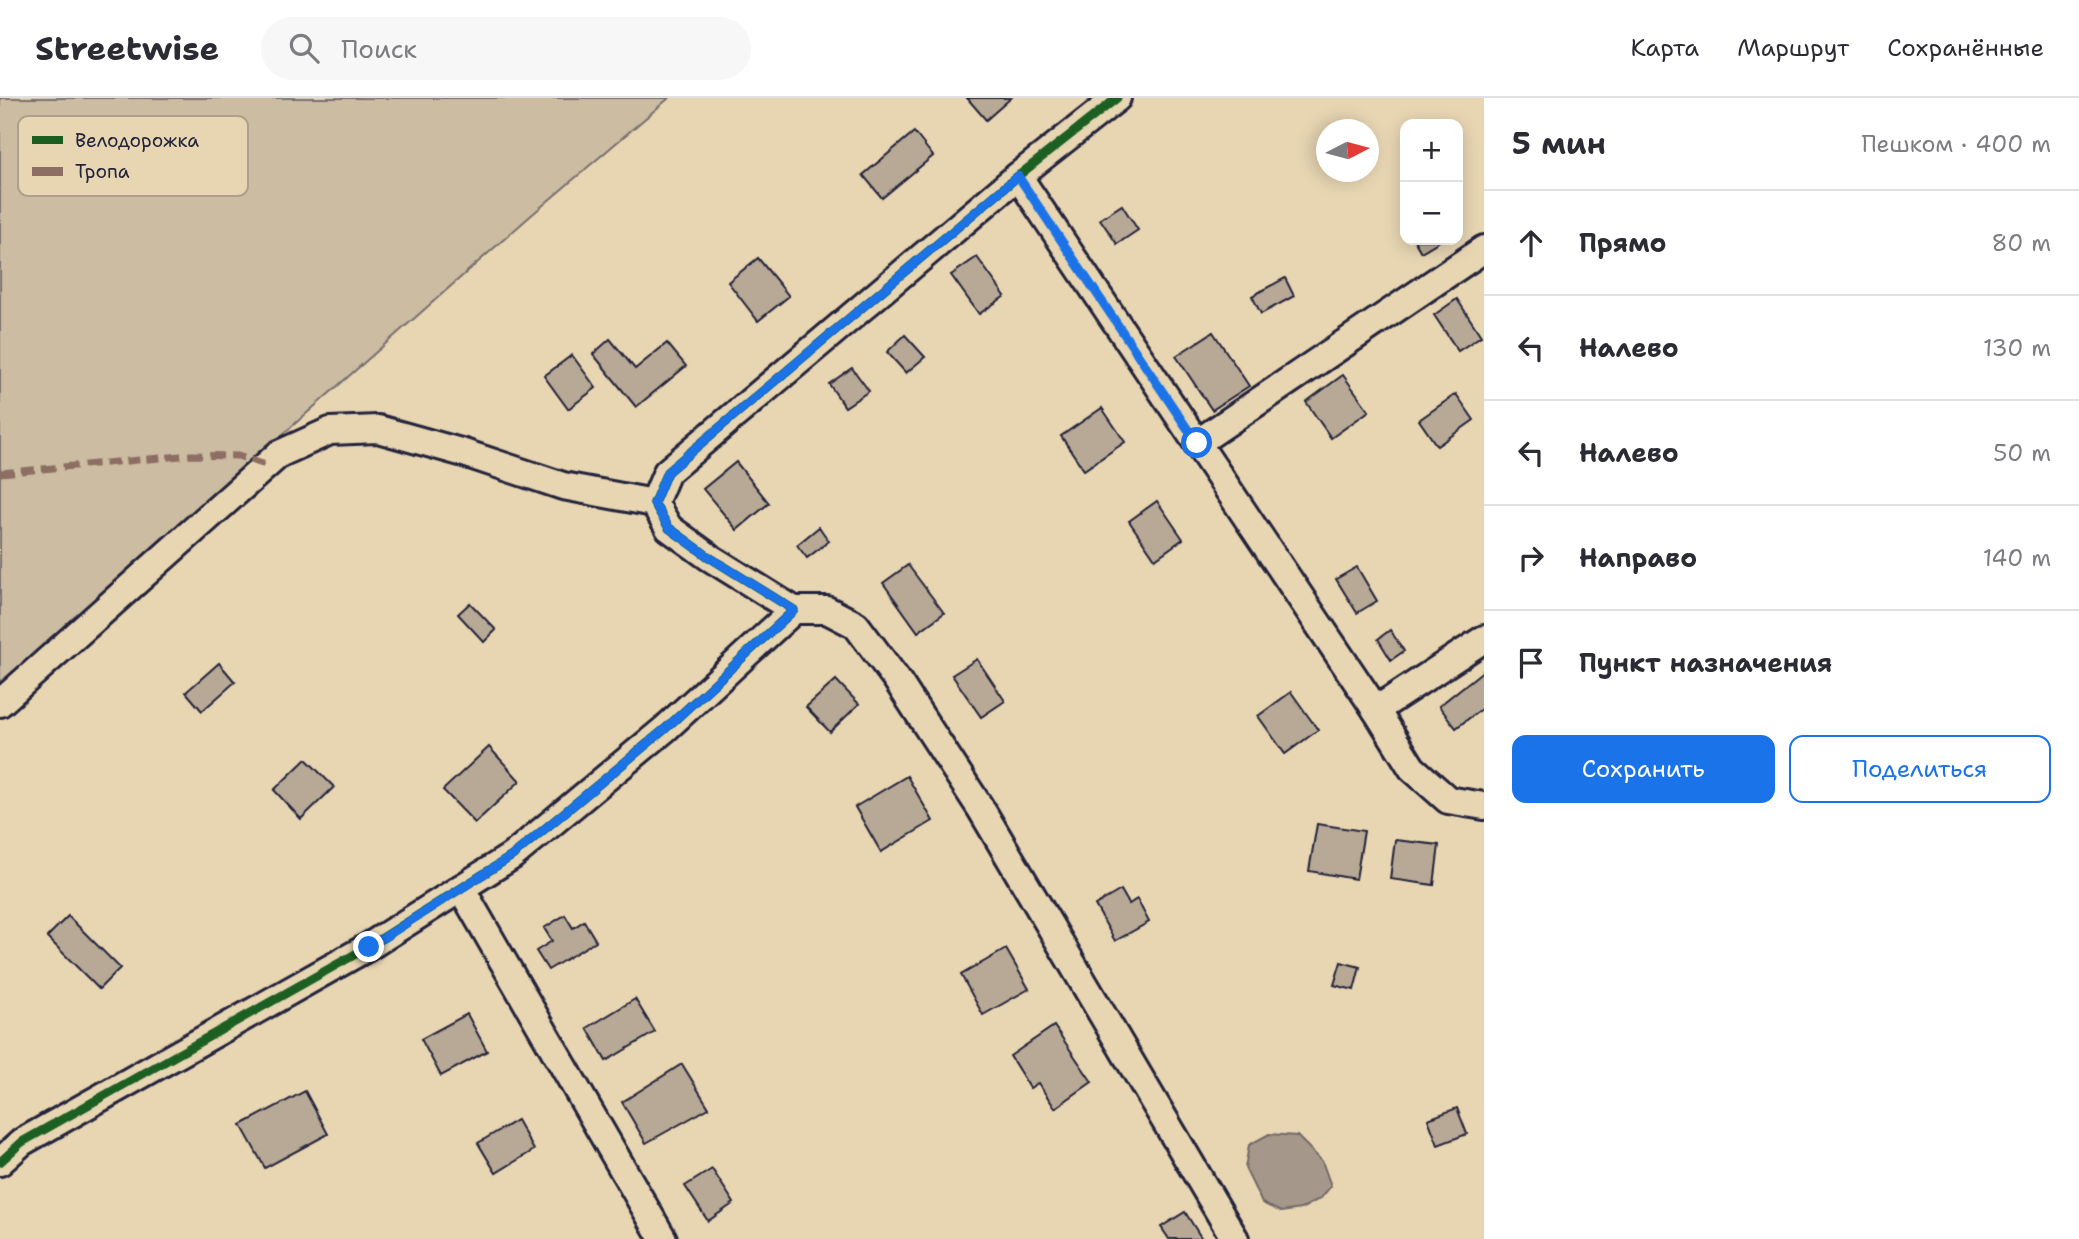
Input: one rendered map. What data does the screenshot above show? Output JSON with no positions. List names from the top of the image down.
{
  "legend": ["Велодорожка", "Тропа"],
  "north": "right",
  "page": {
    "header": "Streetwise",
    "search": "Поиск",
    "nav": ["Карта", "Маршрут", "Сохранённые"],
    "heading": ["5 мин", "Пешком · 400 m"],
    "map_buttons": ["+", "−"],
    "list": [
      ["Прямо", "80 m"],
      ["Налево", "130 m"],
      ["Налево", "50 m"],
      ["Направо", "140 m"],
      "Пункт назначения"
    ],
    "buttons": ["Сохранить", "Поделиться"]
  }
}
